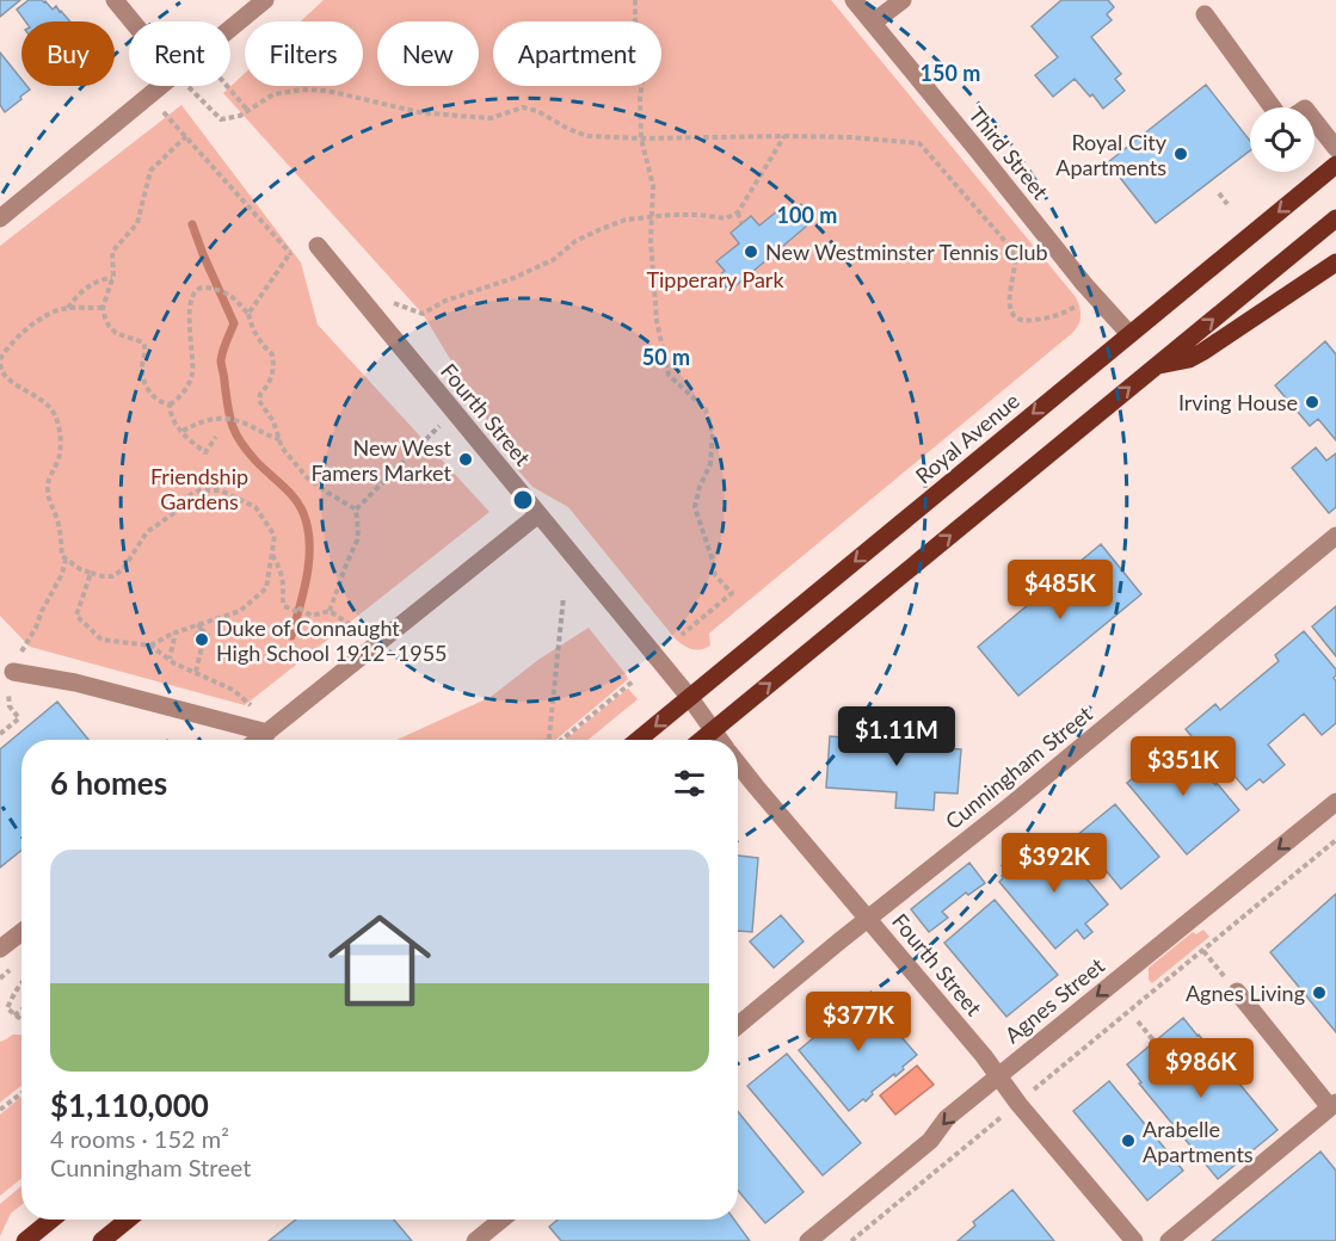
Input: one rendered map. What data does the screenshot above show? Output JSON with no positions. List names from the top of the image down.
{
  "streets": {
    "main road": ["Royal Avenue"],
    "street": [
      "Third Street",
      "Fourth Street",
      "Cunningham Street",
      "Agnes Street"
    ]
  },
  "crossings": [
    ["Third Street", "Royal Avenue"],
    ["Fourth Street", "Royal Avenue"],
    ["Fourth Street", "Cunningham Street"],
    ["Fourth Street", "Agnes Street"]
  ],
  "one_way": ["Agnes Street"],
  "parks": ["Tipperary Park", "Friendship Gardens"],
  "places": [
    "Royal City Apartments",
    "New Westminster Tennis Club",
    "Irving House",
    "New West Famers Market",
    "Duke of Connaught High School 1912–1955",
    "Agnes Living",
    "Arabelle Apartments"
  ],
  "page": {
    "chip": [
      "Buy",
      "Rent",
      "Filters",
      "New",
      "Apartment"
    ],
    "price": [
      "$485K",
      "$1.11M",
      "$351K",
      "$392K",
      "$377K",
      "$986K"
    ],
    "heading": "6 homes",
    "list": [
      {
        "name": "$1,110,000",
        "note": "4 rooms · 152 m² · Cunningham Street"
      }
    ]
  },
  "rings": ["150 m", "100 m", "50 m"]
}
